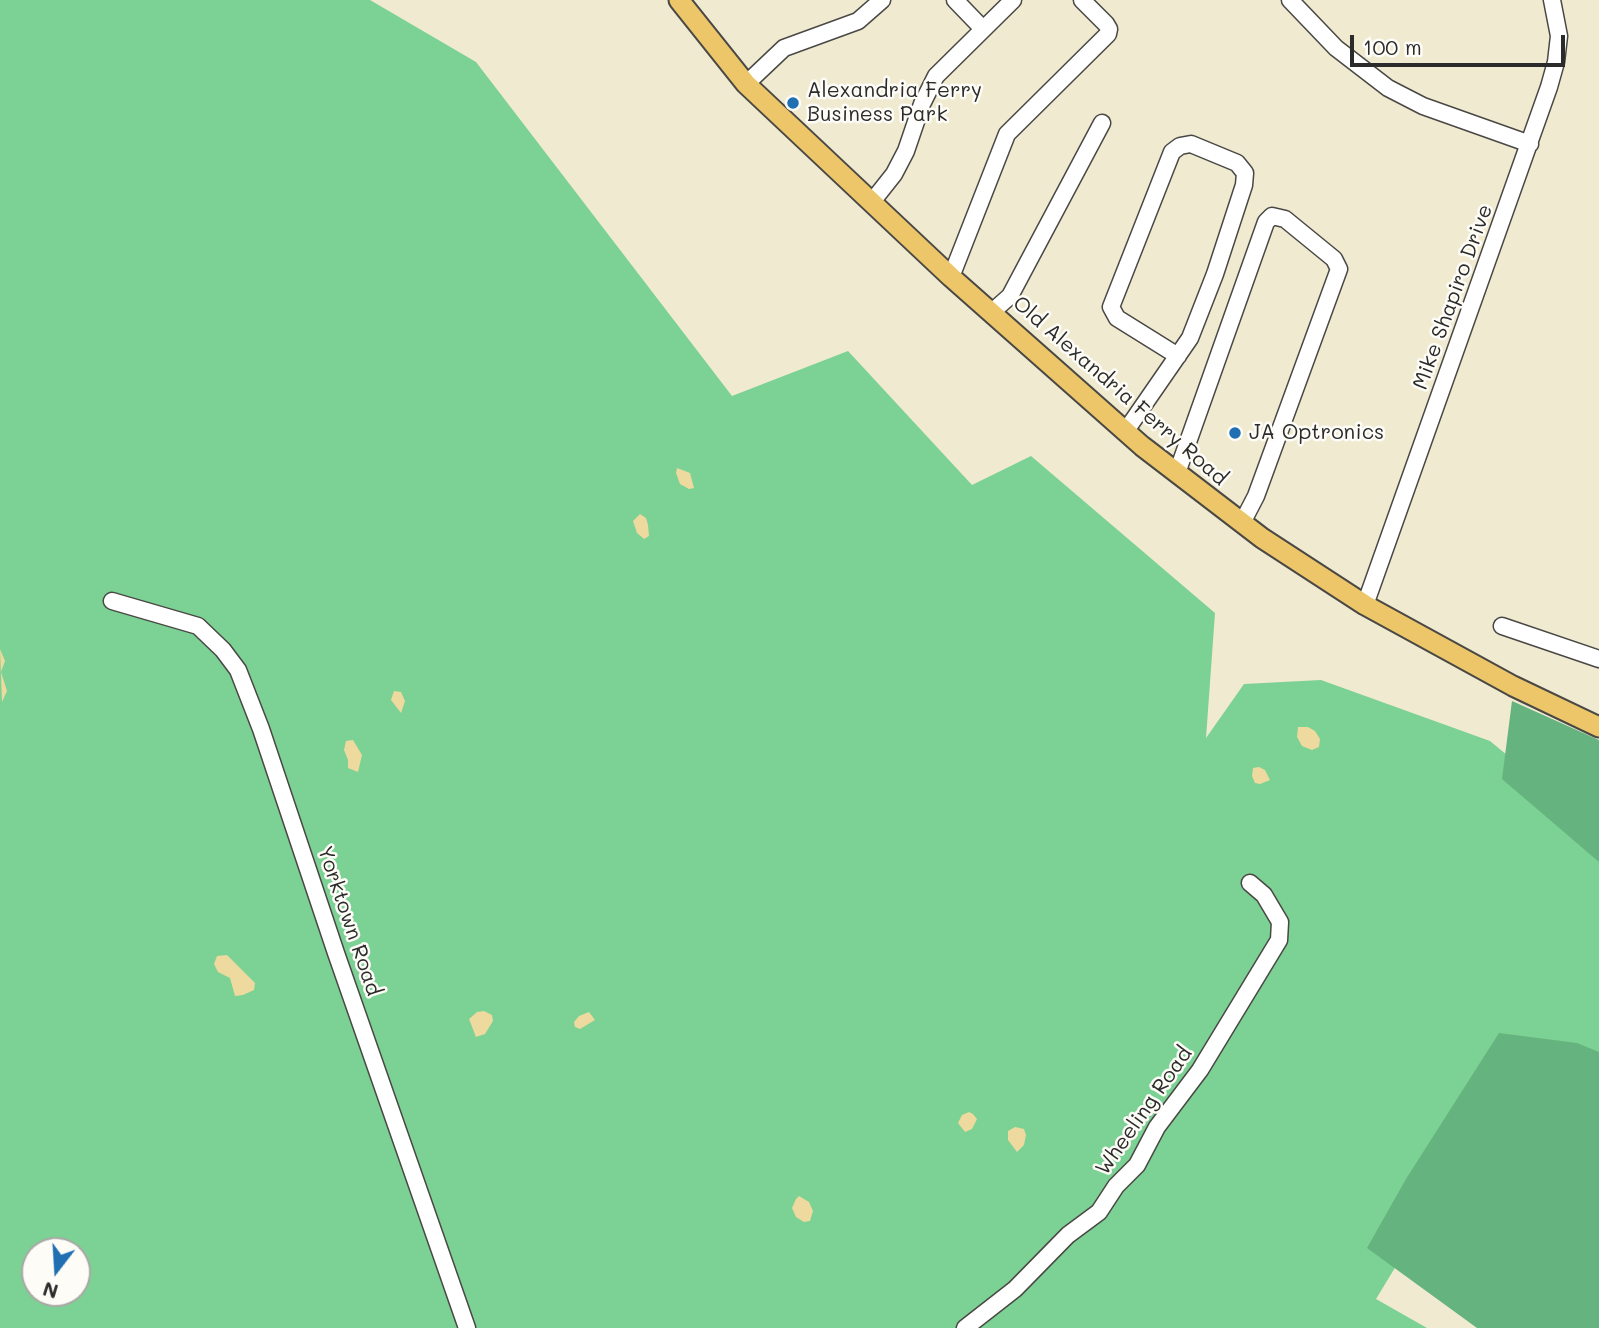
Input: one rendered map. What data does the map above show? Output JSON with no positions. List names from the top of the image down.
{
  "streets": {
    "main road": ["Old Alexandria Ferry Road"],
    "street": ["Mike Shapiro Drive", "Yorktown Road", "Wheeling Road"]
  },
  "crossings": [
    ["Mike Shapiro Drive", "Old Alexandria Ferry Road"]
  ],
  "places": ["Alexandria Ferry Business Park", "JA Optronics"],
  "scale_bar": "100 m",
  "north": "bottom"
}
